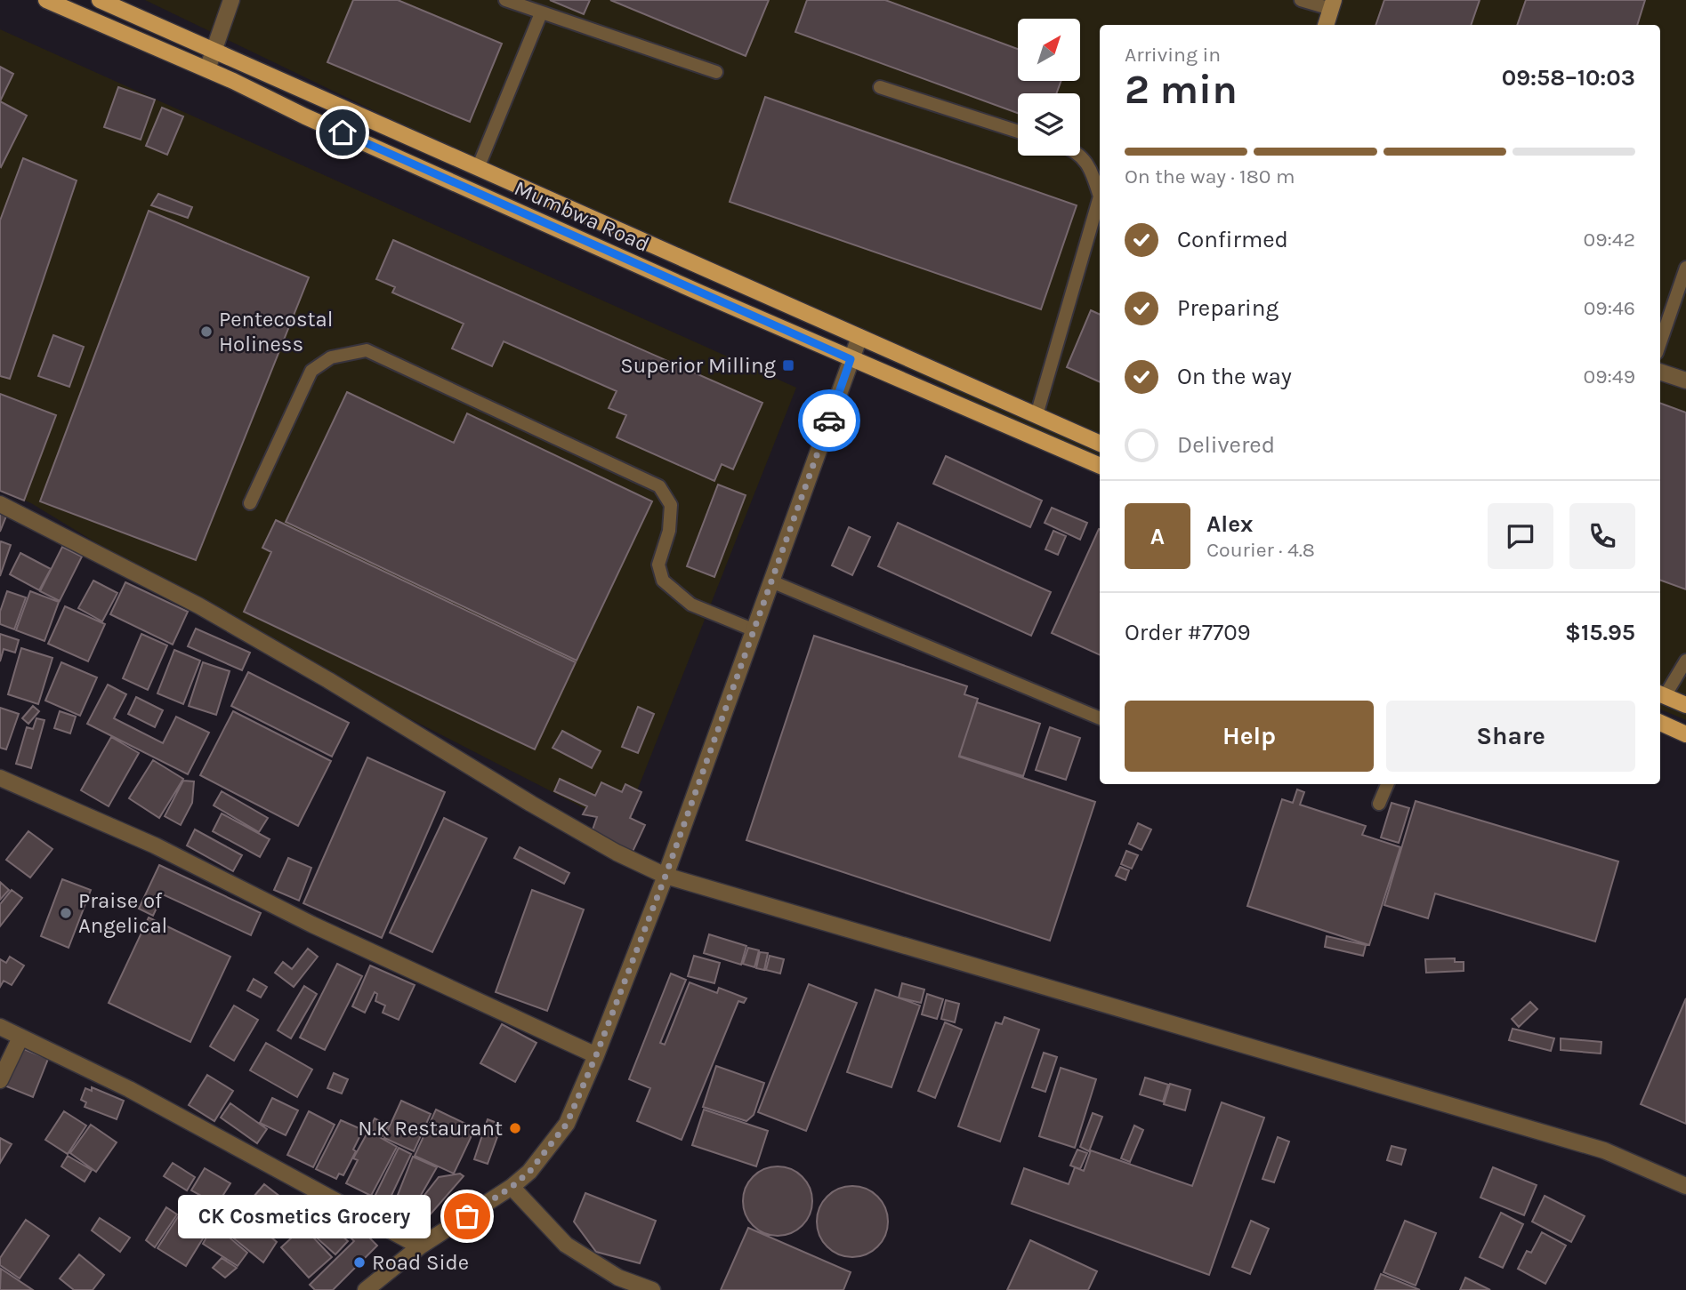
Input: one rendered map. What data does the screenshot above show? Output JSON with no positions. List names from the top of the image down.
{
  "streets": {
    "main road": ["Mumbwa Road"]
  },
  "places": {
    "other": [
      "Pentecostal Holiness",
      "Praise of Angelical",
      "N.K Restaurant",
      "CK Cosmetics Grocery",
      "Road Side"
    ],
    "transit": ["Superior Milling"]
  },
  "north": "top right",
  "page": {
    "heading": ["2 min", "Arriving in", "09:58–10:03"],
    "panel": [
      "Alex",
      "Courier · 4.8",
      "Order #7709",
      "$15.95"
    ],
    "bar": "On the way · 180 m",
    "list": [
      ["Confirmed", "09:42"],
      ["Preparing", "09:46"],
      ["On the way", "09:49"],
      "Delivered"
    ],
    "round": "A",
    "buttons": ["Help", "Share"],
    "bubble": "CK Cosmetics Grocery"
  }
}
